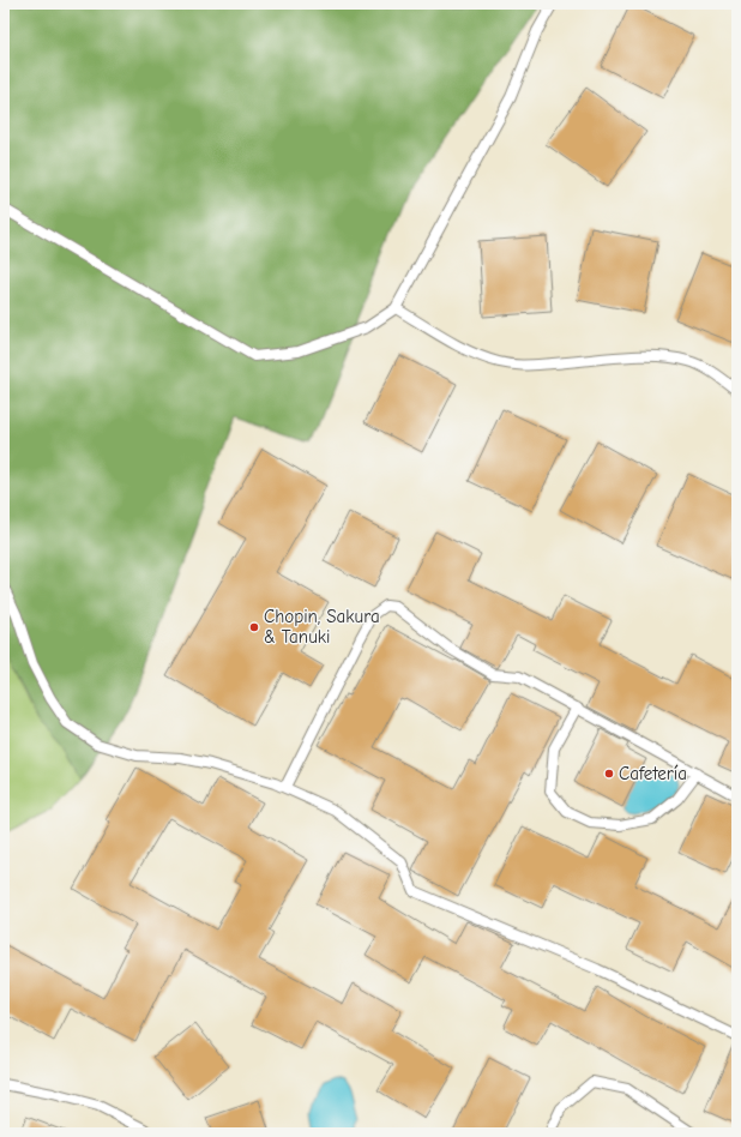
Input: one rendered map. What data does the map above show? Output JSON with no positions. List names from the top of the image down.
{
  "places": ["Chopin, Sakura & Tanuki", "Cafetería"]
}
